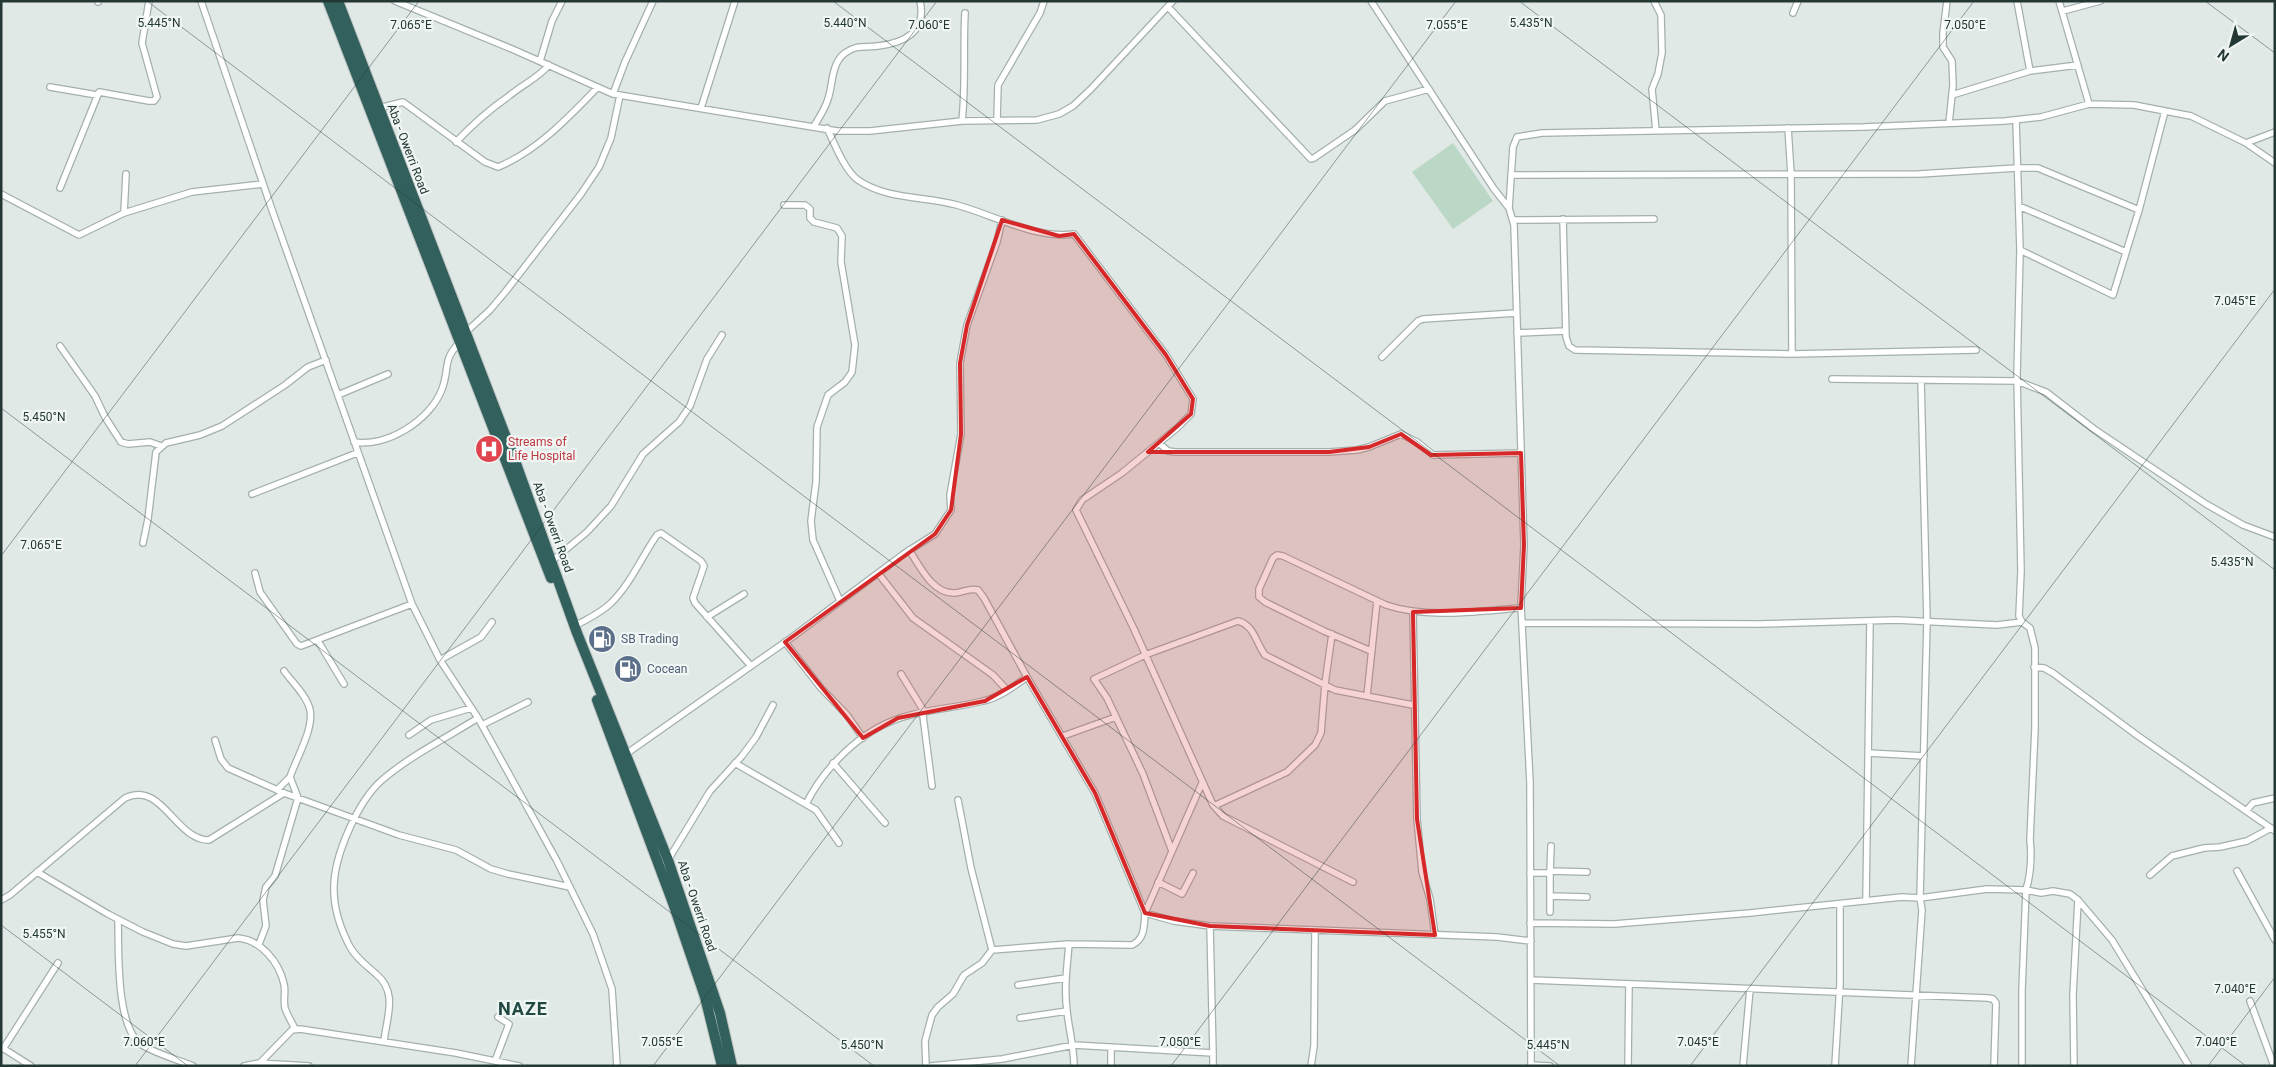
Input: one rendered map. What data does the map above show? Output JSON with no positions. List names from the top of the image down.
{
  "streets": {
    "highway": ["Aba - Owerri Road"]
  },
  "districts": ["NAZE"],
  "places": {
    "hospital": ["Streams of Life Hospital"],
    "fuel station": ["SB Trading", "Cocean"]
  },
  "north": "bottom left",
  "coordinates": [
    "5.445°N",
    "5.440°N",
    "5.435°N",
    "7.065°E",
    "7.060°E",
    "7.055°E",
    "7.050°E",
    "7.045°E",
    "5.450°N",
    "5.455°N",
    "7.040°E"
  ]
}
